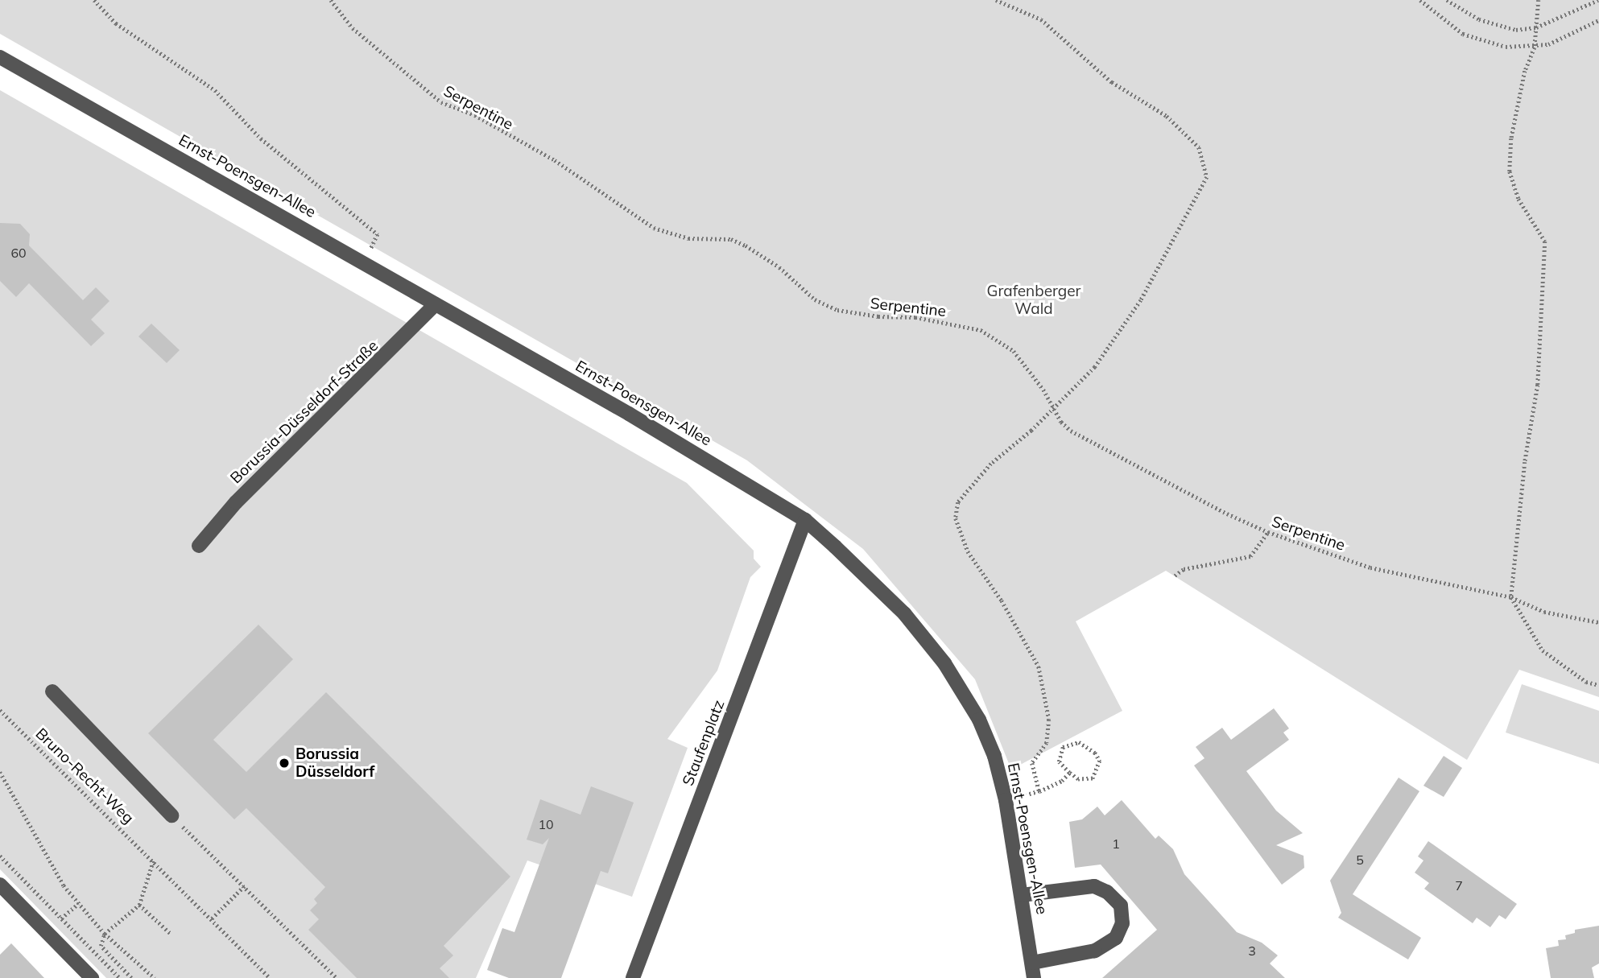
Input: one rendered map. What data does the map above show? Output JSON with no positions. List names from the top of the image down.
{
  "streets": {
    "street": ["Ernst-Poensgen-Allee", "Borussia-Düsseldorf-Straße", "Staufenplatz"],
    "path": ["Serpentine", "Bruno-Recht-Weg"]
  },
  "crossings": [
    ["Ernst-Poensgen-Allee", "Borussia-Düsseldorf-Straße"],
    ["Ernst-Poensgen-Allee", "Staufenplatz"]
  ],
  "parks": ["Grafenberger Wald"],
  "places": ["Borussia Düsseldorf"],
  "house_numbers": [
    "60",
    "10",
    "1",
    "5",
    "7",
    "3"
  ]
}
